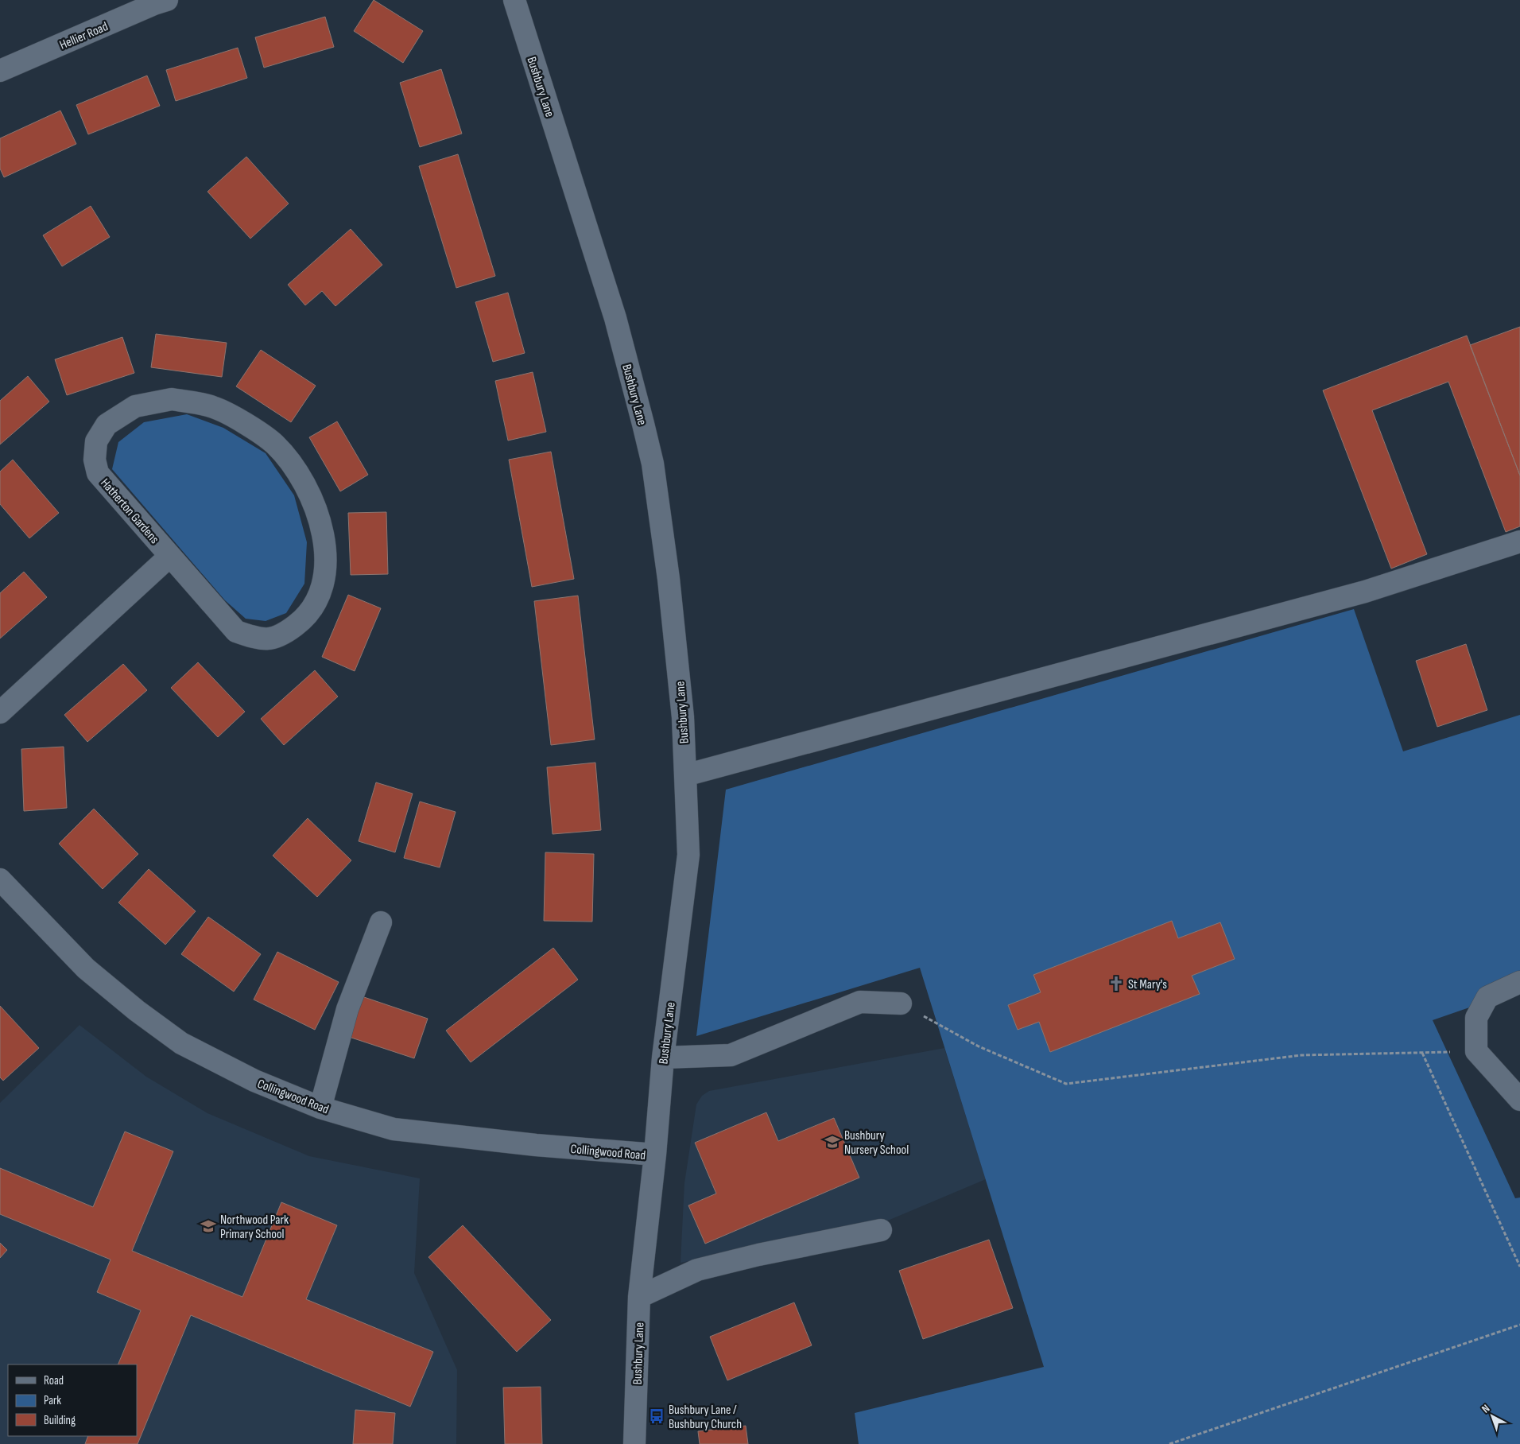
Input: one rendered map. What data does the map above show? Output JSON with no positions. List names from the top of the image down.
{
  "streets": {
    "street": [
      "Hellier Road",
      "Bushbury Lane",
      "Hatherton Gardens",
      "Collingwood Road"
    ]
  },
  "crossings": [
    ["Bushbury Lane", "Collingwood Road"]
  ],
  "places": {
    "church": ["St Mary's"],
    "school or university": ["Bushbury Nursery School", "Northwood Park Primary School"],
    "bus stop": ["Bushbury Lane / Bushbury Church"]
  },
  "legend": ["Road", "Park", "Building"],
  "north": "top left"
}
